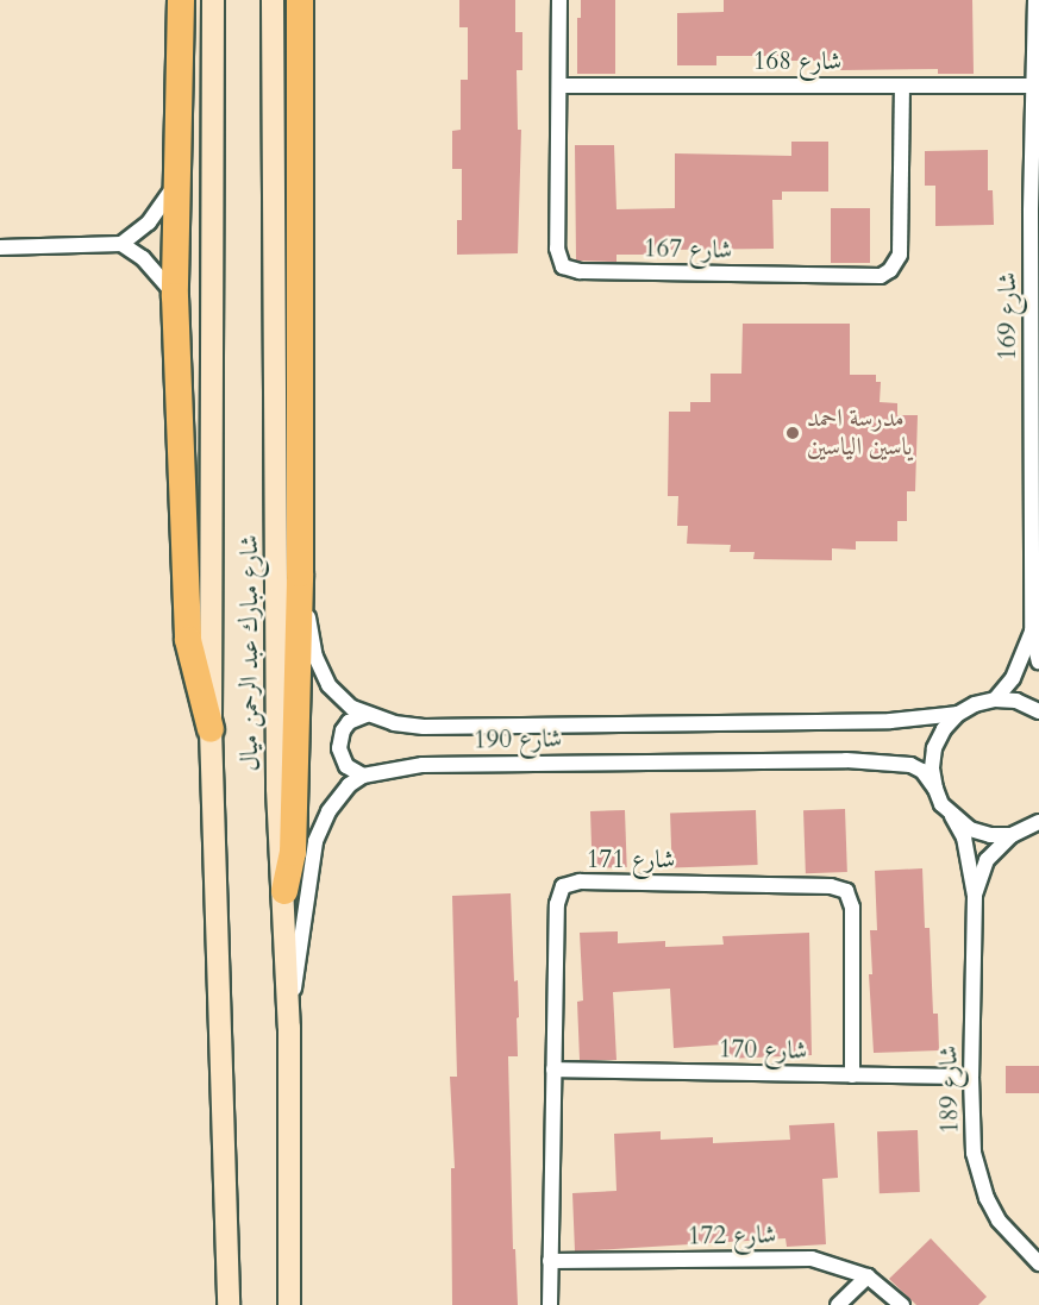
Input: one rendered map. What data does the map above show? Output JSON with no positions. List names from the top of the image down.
{
  "streets": {
    "main road": ["شارع مبارك عبد الرحمن ميال"],
    "street": [
      "شارع 168",
      "شارع 167",
      "شارع 169",
      "شارع 190",
      "شارع 171",
      "شارع 170",
      "شارع 189",
      "شارع 172"
    ]
  },
  "crossings": [
    ["شارع 168", "شارع 167"],
    ["شارع 168", "شارع 169"],
    ["شارع 169", "شارع 190"],
    ["شارع 190", "شارع 189"],
    ["شارع 171", "شارع 170"],
    ["شارع 171", "شارع 172"],
    ["شارع 170", "شارع 189"]
  ],
  "places": ["مدرسة احمد ياسين الياسين"]
}
